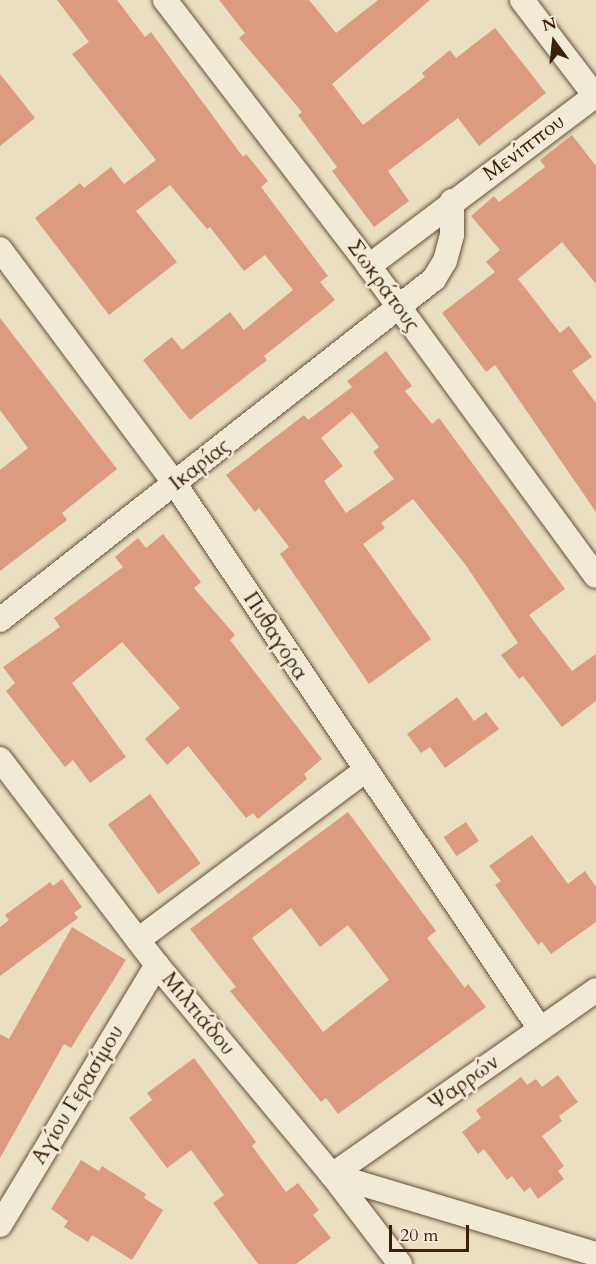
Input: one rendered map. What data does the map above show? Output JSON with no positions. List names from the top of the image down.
{
  "streets": {
    "street": [
      "Μενίππου",
      "Σωκράτους",
      "Ικαρίας",
      "Πυθαγόρα",
      "Μιλτιάδου",
      "Ψαρρών",
      "Αγίου Γερασίμου"
    ]
  },
  "crossings": [
    ["Μενίππου", "Σωκράτους"],
    ["Σωκράτους", "Ικαρίας"],
    ["Ικαρίας", "Πυθαγόρα"],
    ["Πυθαγόρα", "Ψαρρών"],
    ["Μιλτιάδου", "Ψαρρών"],
    ["Μιλτιάδου", "Αγίου Γερασίμου"]
  ],
  "scale_bar": "20 m",
  "north": "top"
}
